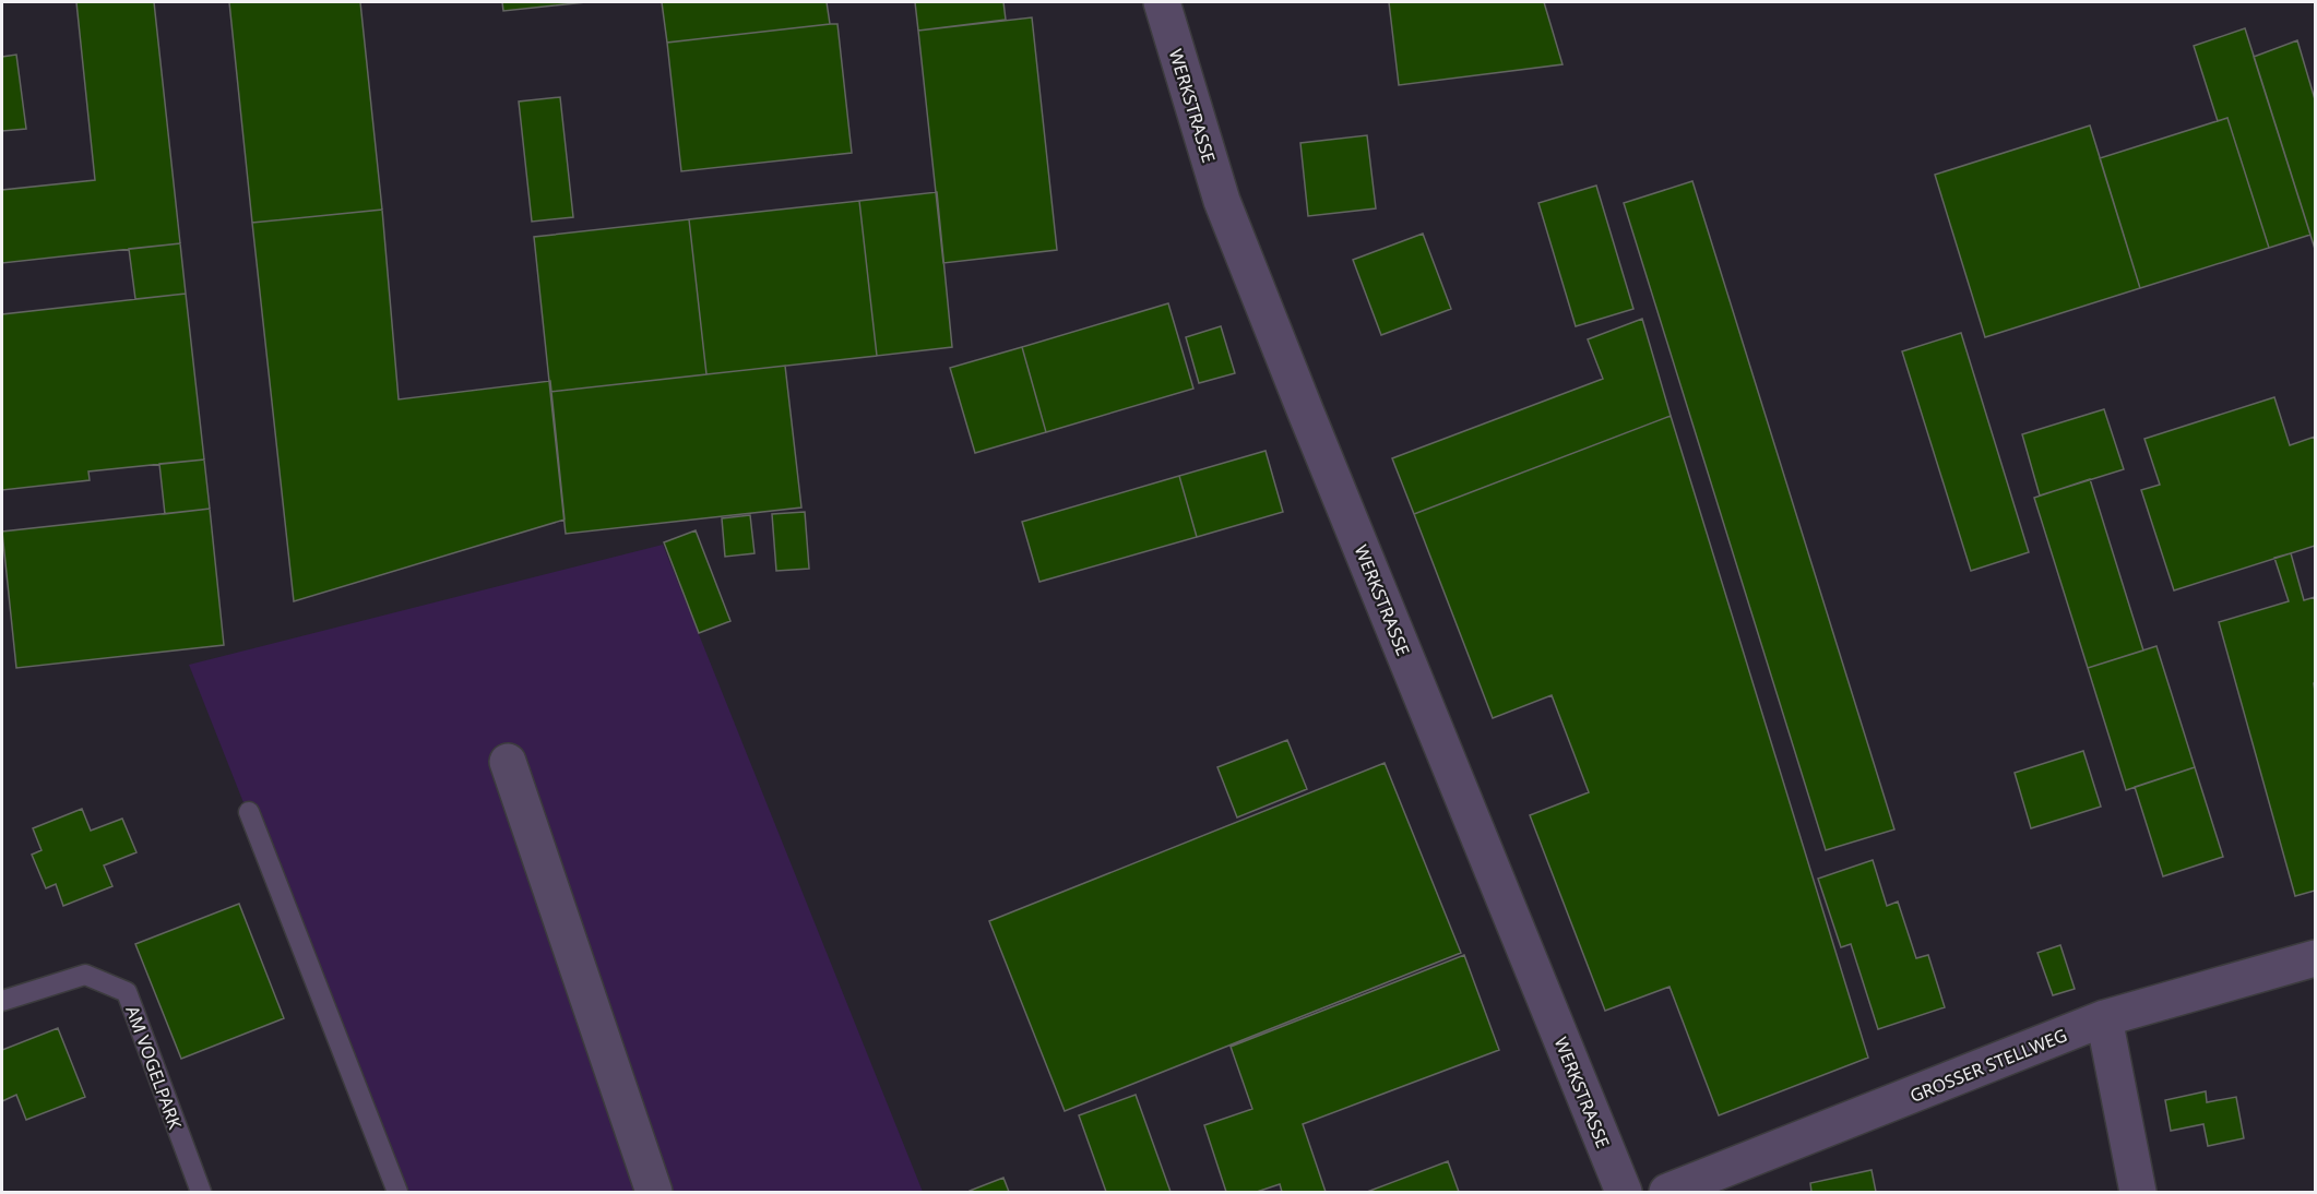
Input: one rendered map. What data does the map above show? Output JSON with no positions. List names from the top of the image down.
{
  "streets": {
    "street": ["WERKSTRASSE", "GROSSER STELLWEG"],
    "lane": ["AM VOGELPARK"]
  }
}
